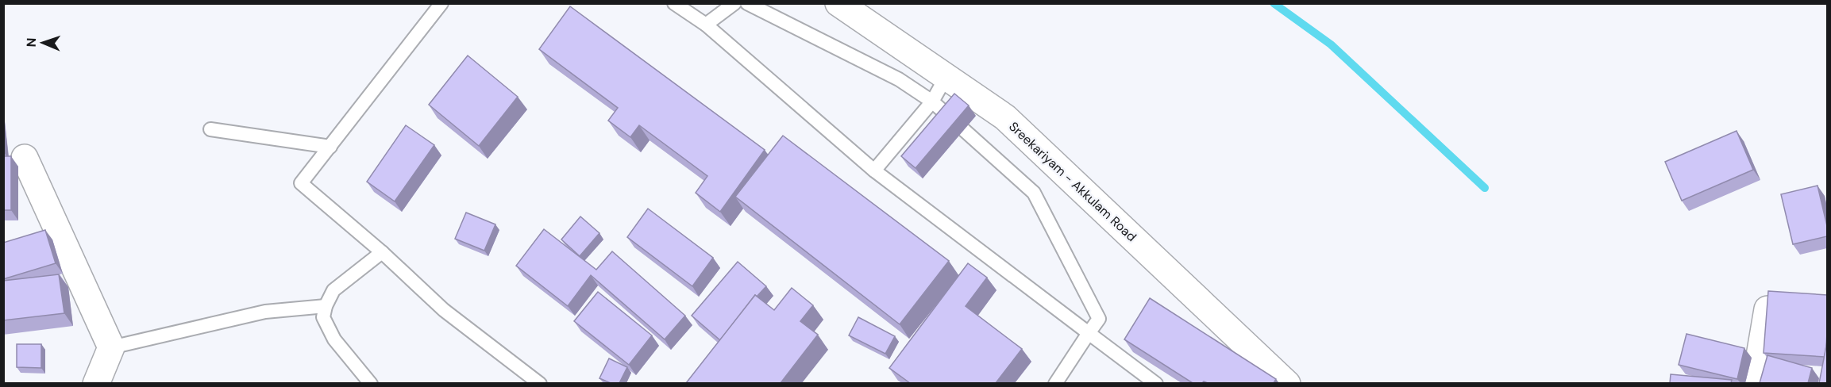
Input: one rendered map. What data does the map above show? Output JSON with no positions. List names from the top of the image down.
{
  "streets": {
    "main road": ["Sreekariyam - Akkulam Road"]
  },
  "north": "left"
}
